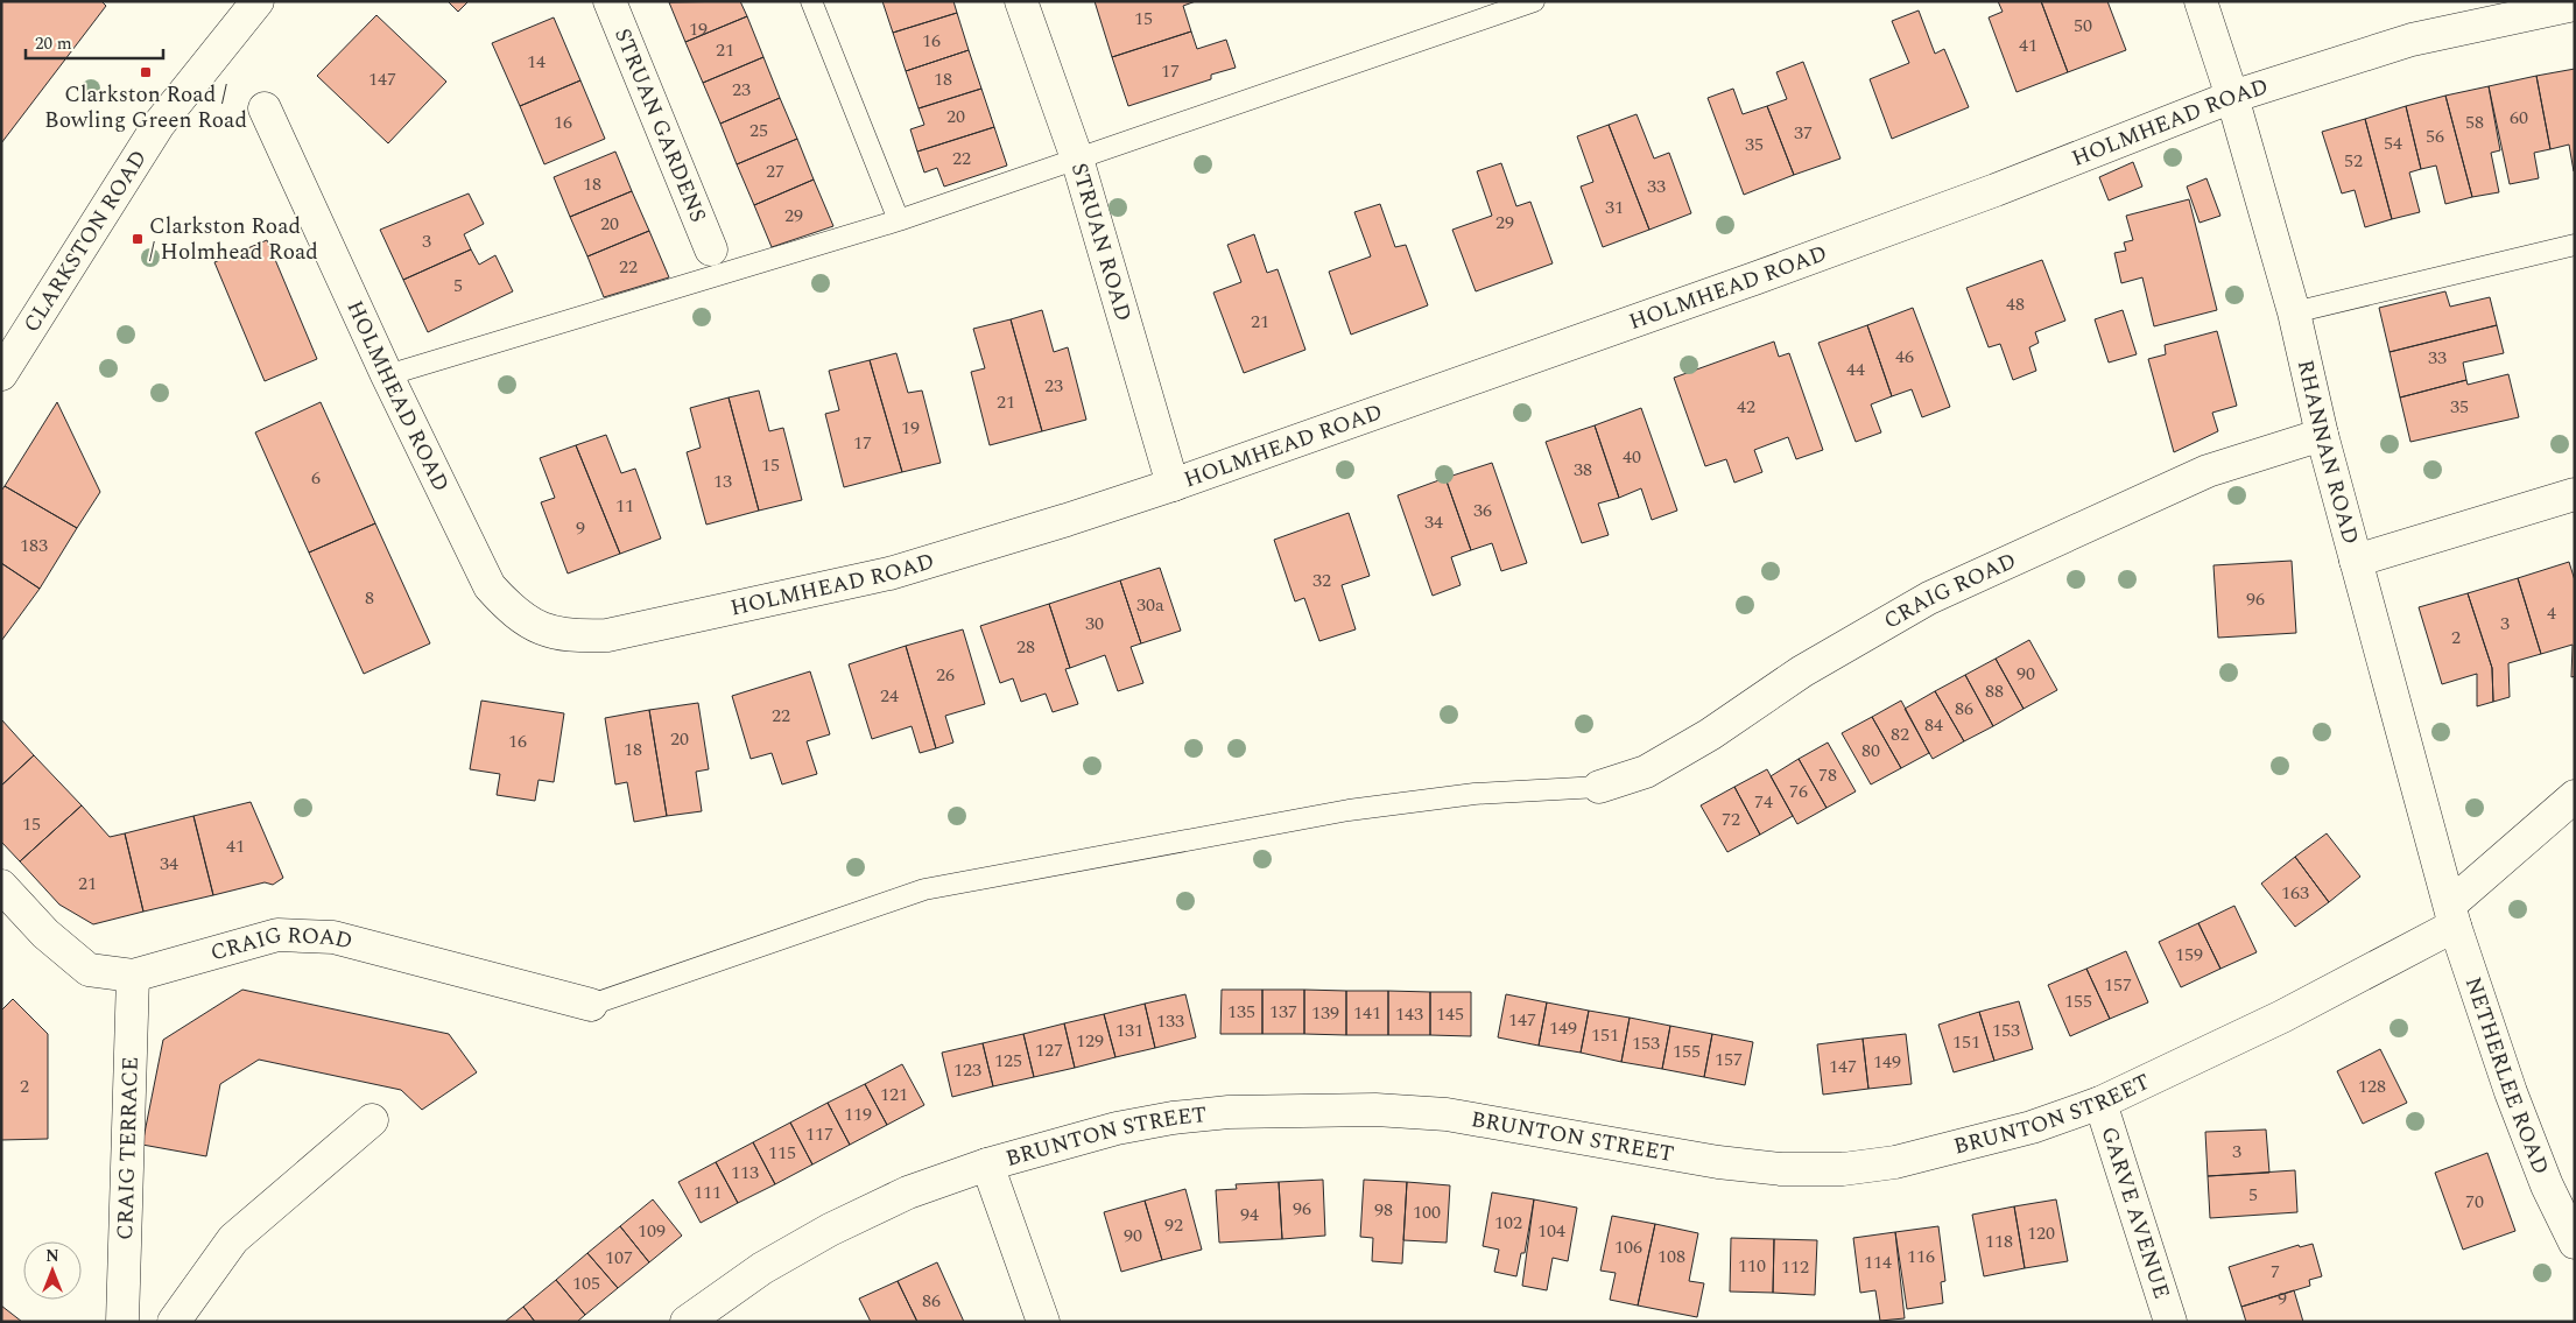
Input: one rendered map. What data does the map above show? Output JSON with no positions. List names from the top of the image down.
{
  "streets": {
    "street": [
      "HOLMHEAD ROAD",
      "STRUAN GARDENS",
      "CLARKSTON ROAD",
      "STRUAN ROAD",
      "RHANNAN ROAD",
      "CRAIG ROAD",
      "NETHERLEE ROAD",
      "BRUNTON STREET",
      "CRAIG TERRACE",
      "GARVE AVENUE"
    ]
  },
  "crossings": [
    ["HOLMHEAD ROAD", "STRUAN ROAD"],
    ["HOLMHEAD ROAD", "RHANNAN ROAD"],
    ["RHANNAN ROAD", "CRAIG ROAD"],
    ["RHANNAN ROAD", "NETHERLEE ROAD"],
    ["RHANNAN ROAD", "BRUNTON STREET"],
    ["CRAIG ROAD", "CRAIG TERRACE"],
    ["NETHERLEE ROAD", "BRUNTON STREET"],
    ["BRUNTON STREET", "GARVE AVENUE"]
  ],
  "places": {
    "transit": ["Clarkston Road / Bowling Green Road", "Clarkston Road / Holmhead Road"]
  },
  "house_numbers": [
    "15",
    "50",
    "19",
    "16",
    "41",
    "21",
    "14",
    "17",
    "147",
    "18",
    "23",
    "20",
    "60",
    "16",
    "58",
    "25",
    "37",
    "56",
    "54",
    "35",
    "22",
    "52",
    "27",
    "18",
    "33",
    "31",
    "29",
    "29",
    "20",
    "3",
    "22",
    "5",
    "48",
    "21",
    "46",
    "33",
    "44",
    "23",
    "21",
    "42",
    "35",
    "19",
    "17",
    "40",
    "15",
    "38",
    "6",
    "13",
    "11",
    "36",
    "34",
    "9",
    "183",
    "32",
    "8",
    "96",
    "30a",
    "4",
    "30",
    "3",
    "2",
    "28",
    "90",
    "26",
    "88",
    "24",
    "86",
    "22",
    "84",
    "82",
    "20",
    "16",
    "18",
    "80",
    "78",
    "76",
    "74",
    "72",
    "15",
    "41",
    "34",
    "21",
    "163",
    "159",
    "157",
    "155",
    "135",
    "137",
    "139",
    "141",
    "143",
    "145",
    "147",
    "133",
    "149",
    "131",
    "153",
    "151",
    "129",
    "151",
    "153",
    "127",
    "155",
    "157",
    "125",
    "149",
    "147",
    "123",
    "2",
    "128",
    "121",
    "119",
    "117",
    "3",
    "115",
    "113",
    "111",
    "5",
    "70",
    "96",
    "98",
    "100",
    "94",
    "102",
    "92",
    "109",
    "104",
    "120",
    "90",
    "118",
    "106",
    "108",
    "116",
    "107",
    "114",
    "110",
    "112",
    "7",
    "105",
    "9",
    "86"
  ],
  "scale_bar": "20 m",
  "north": "top"
}
